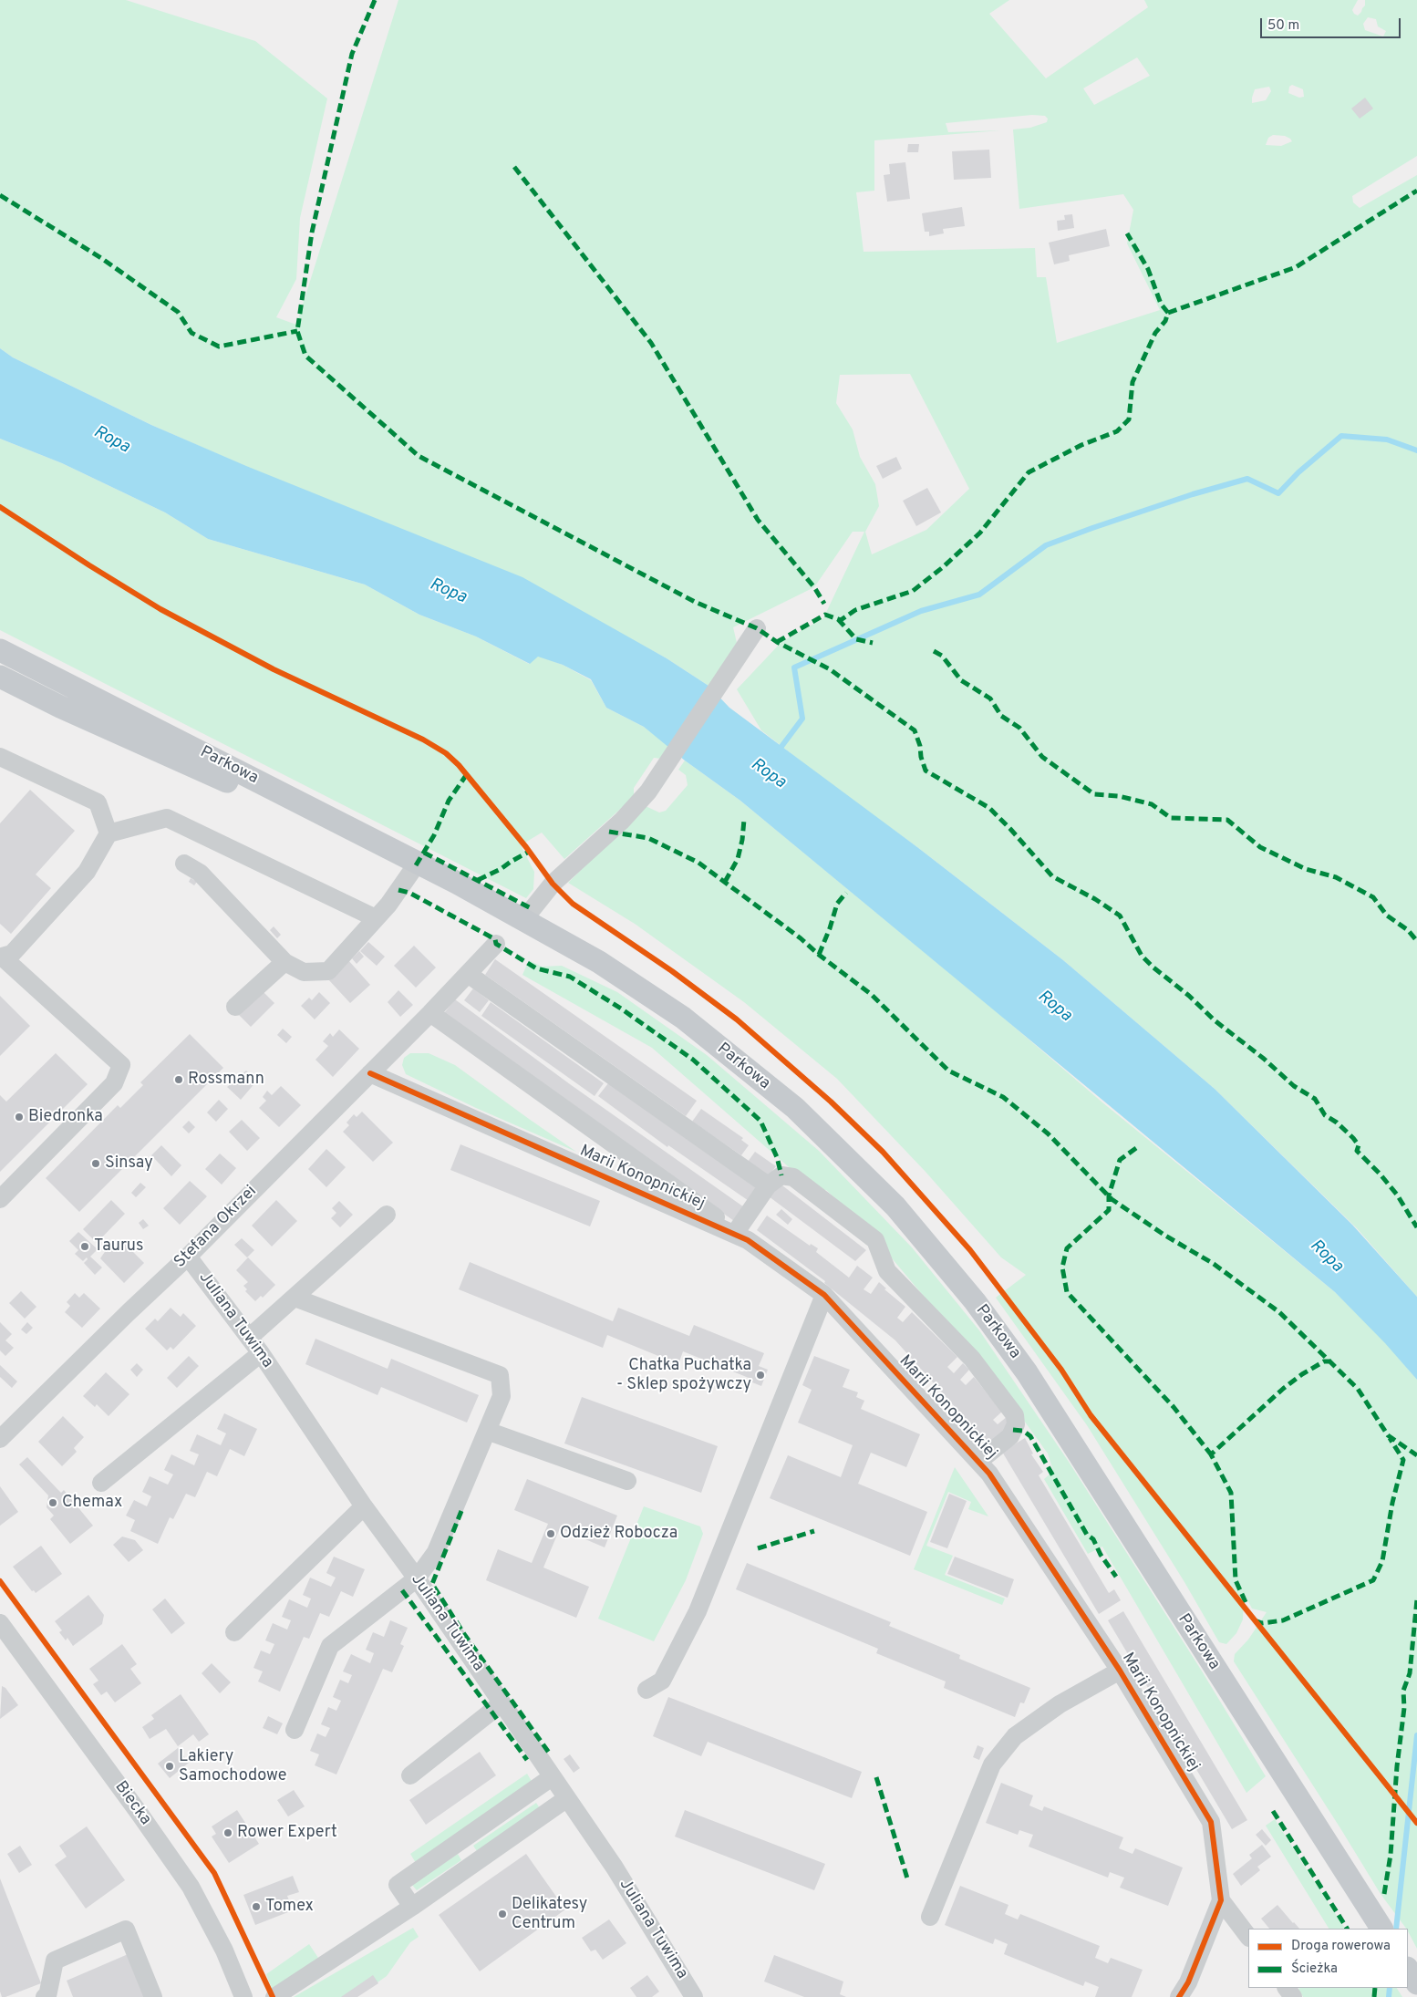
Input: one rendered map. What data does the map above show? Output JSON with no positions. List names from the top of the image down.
{
  "streets": {
    "main road": ["Parkowa"],
    "street": [
      "Marii Konopnickiej",
      "Stefana Okrzei",
      "Juliana Tuwima",
      "Biecka"
    ]
  },
  "crossings": [
    ["Marii Konopnickiej", "Stefana Okrzei"],
    ["Stefana Okrzei", "Juliana Tuwima"]
  ],
  "water": ["Ropa"],
  "places": [
    "Rossmann",
    "Biedronka",
    "Sinsay",
    "Taurus",
    "Chatka Puchatka - Sklep spożywczy",
    "Chemax",
    "Odzież Robocza",
    "Lakiery Samochodowe",
    "Rower Expert",
    "Tomex",
    "Delikatesy Centrum"
  ],
  "legend": ["Droga rowerowa", "Ścieżka"],
  "scale_bar": "50 m"
}
